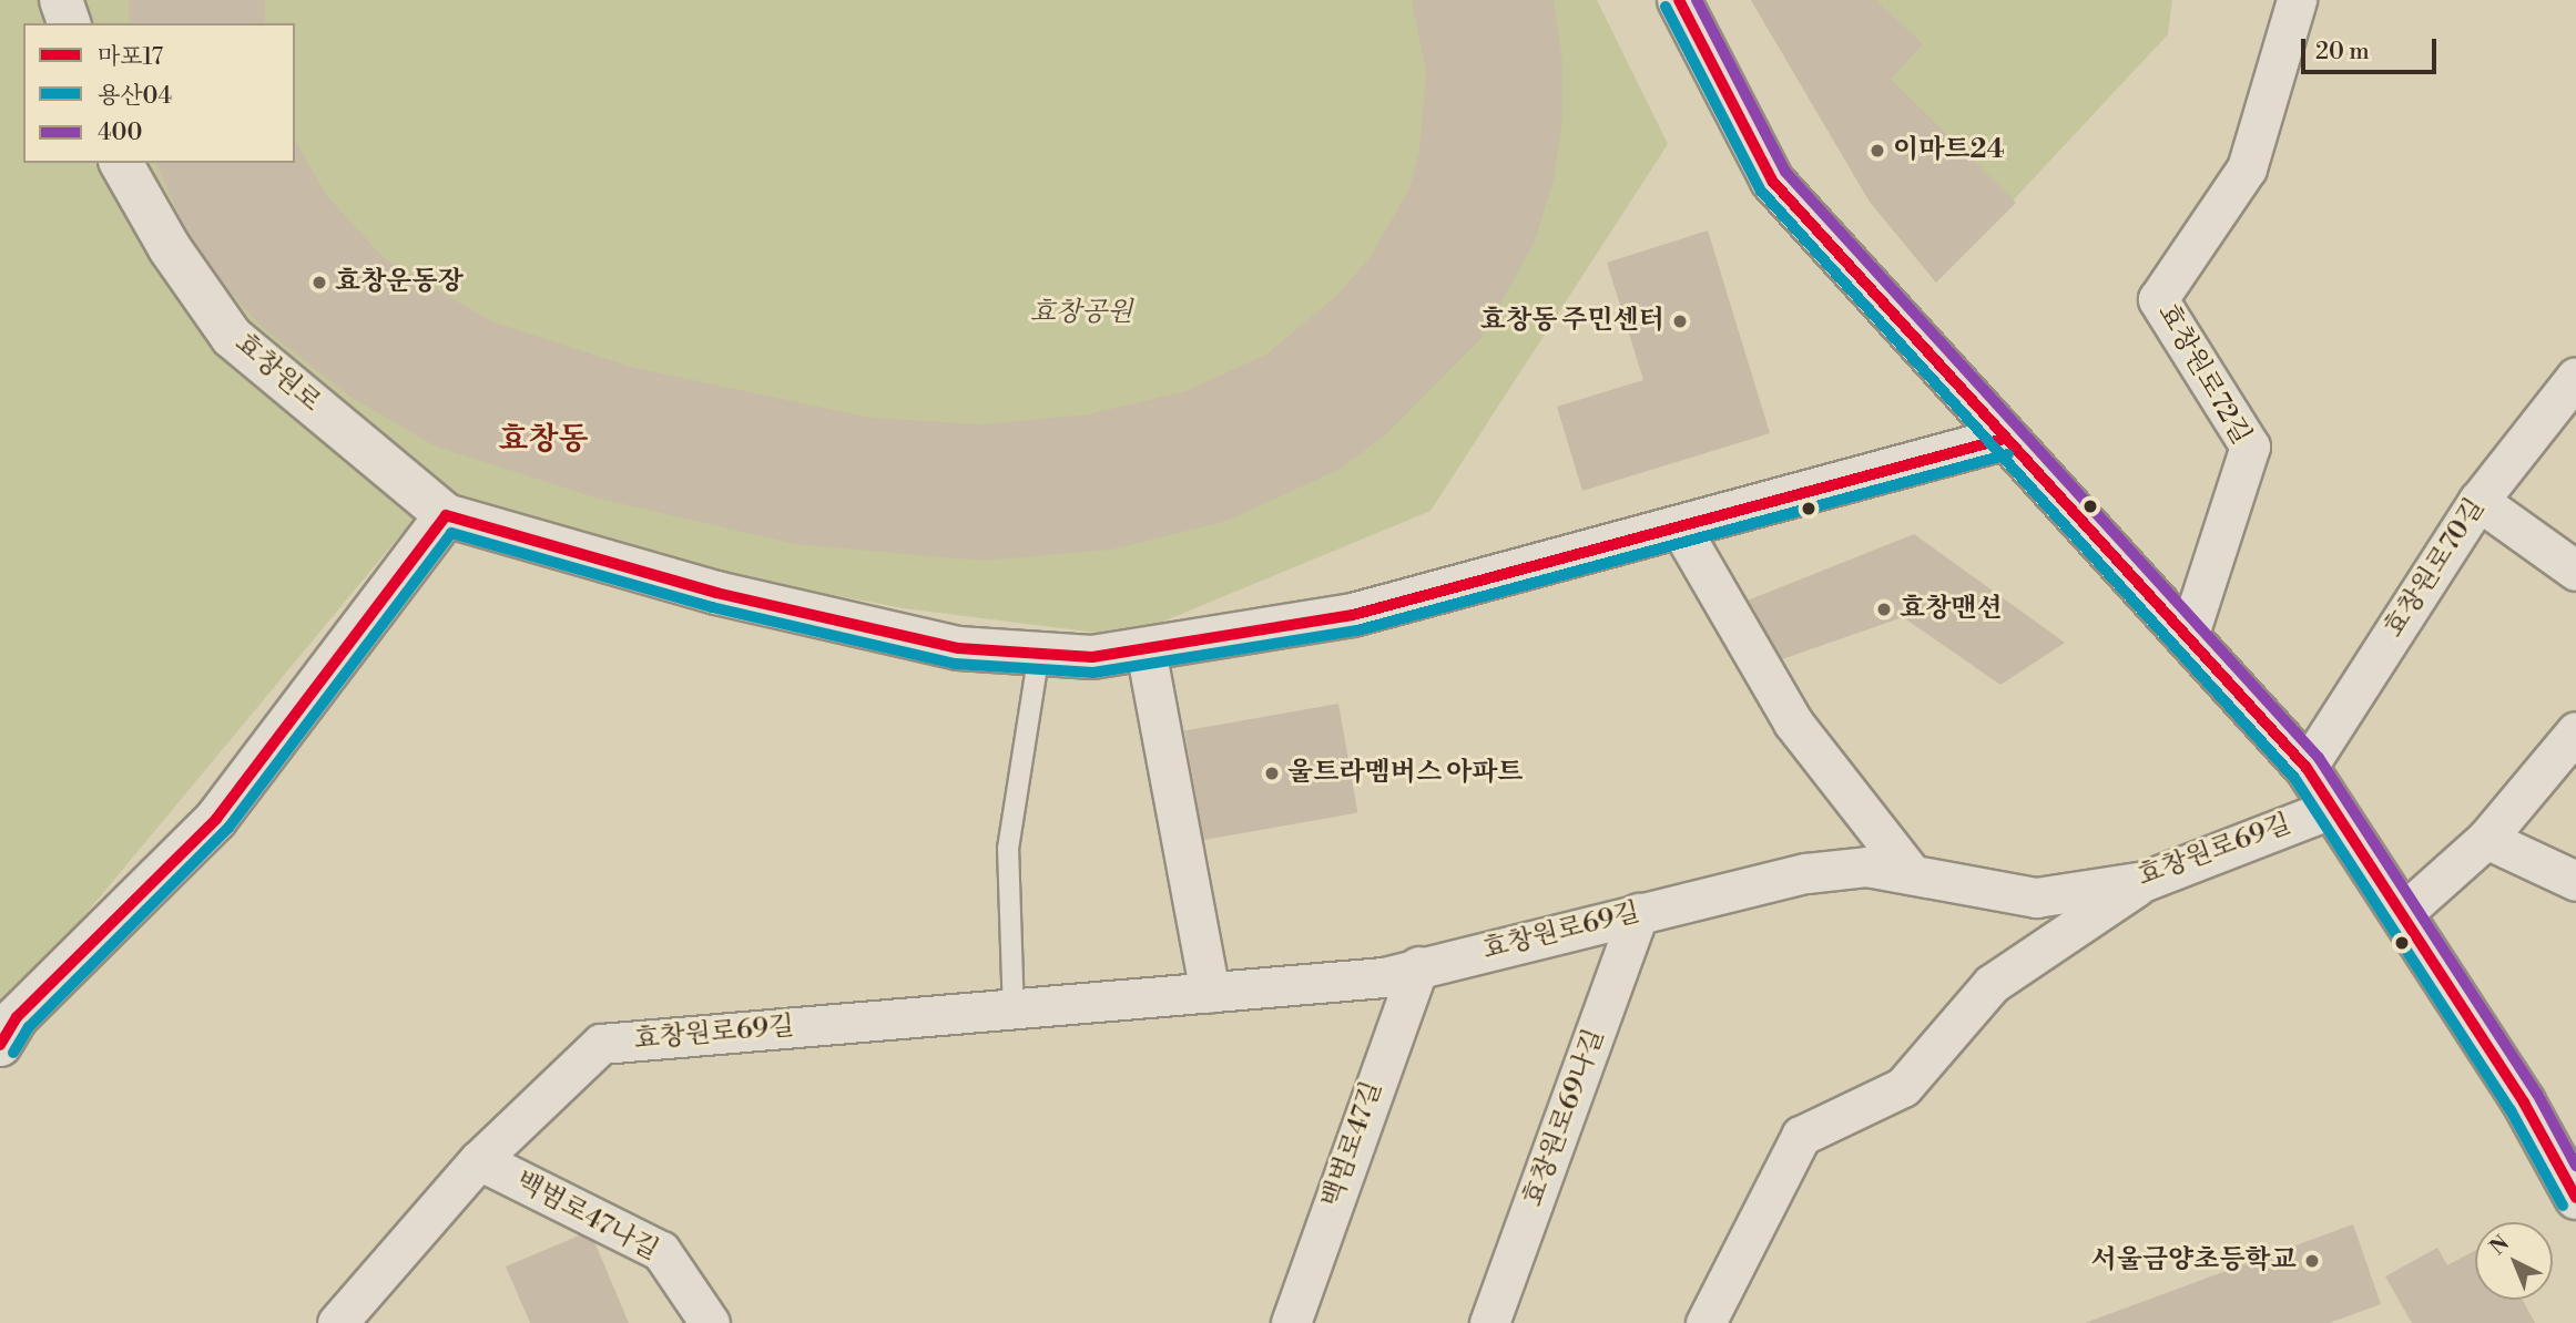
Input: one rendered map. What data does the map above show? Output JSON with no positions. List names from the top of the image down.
{
  "streets": {
    "street": [
      "효창원로",
      "효창원로72길",
      "효창원로70길",
      "효창원로69길",
      "효창원로69나길",
      "백범로47길",
      "백범로47나길"
    ]
  },
  "crossings": [
    ["효창원로69길", "효창원로69나길"],
    ["효창원로69길", "백범로47길"],
    ["효창원로69길", "백범로47나길"]
  ],
  "districts": ["효창동"],
  "parks": ["효창공원"],
  "places": [
    "이마트24",
    "효창운동장",
    "효창동 주민센터",
    "효창맨션",
    "울트라멤버스 아파트",
    "서울금양초등학교"
  ],
  "lines": ["transit line 마포17", "transit line 400", "transit line 용산04"],
  "legend": ["마포17", "용산04", "400"],
  "scale_bar": "20 m",
  "north": "top left"
}
